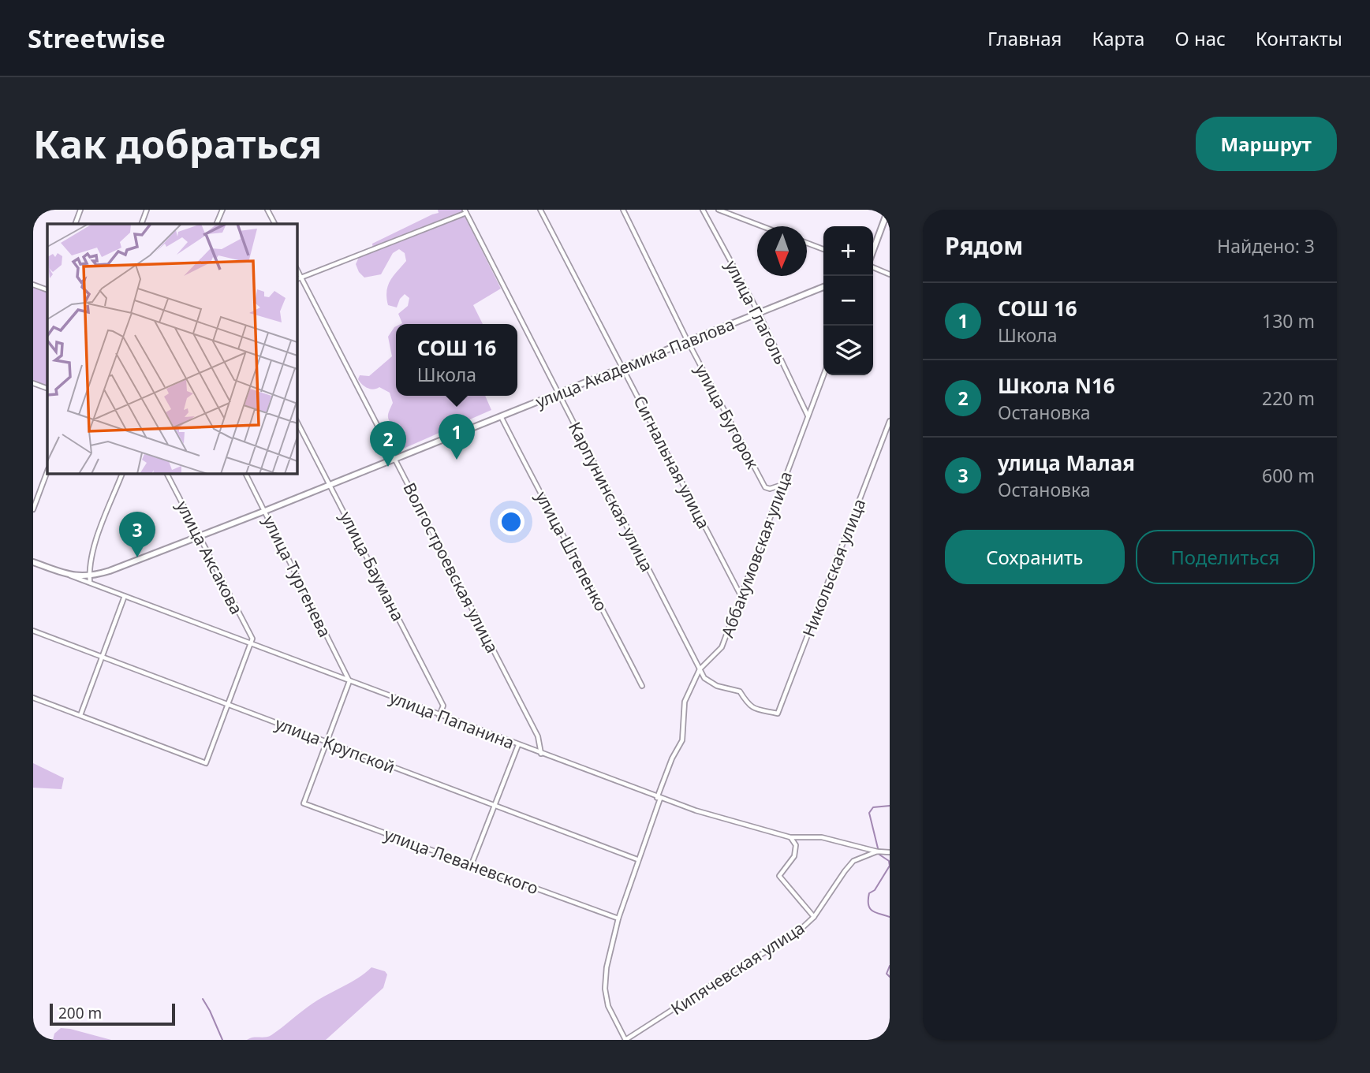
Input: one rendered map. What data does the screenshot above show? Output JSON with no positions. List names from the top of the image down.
{
  "streets": {
    "street": [
      "улица Глаголь",
      "улица Академика Павлова",
      "улица Бугорок",
      "Сигнальная улица",
      "Карпунинская улица",
      "улица Штепенко",
      "Аббакумовская улица",
      "улица Аксакова",
      "улица Баумана",
      "Волгостроевская улица",
      "Никольская улица",
      "улица Тургенева",
      "улица Папанина",
      "улица Крупской",
      "улица Леваневского",
      "Кипячевская улица"
    ]
  },
  "crossings": [
    ["улица Глаголь", "улица Академика Павлова"],
    ["улица Глаголь", "Аббакумовская улица"],
    ["улица Академика Павлова", "улица Бугорок"],
    ["улица Академика Павлова", "Сигнальная улица"],
    ["улица Академика Павлова", "Карпунинская улица"],
    ["улица Академика Павлова", "улица Штепенко"],
    ["улица Академика Павлова", "улица Аксакова"],
    ["улица Академика Павлова", "улица Баумана"],
    ["улица Академика Павлова", "Волгостроевская улица"],
    ["улица Академика Павлова", "улица Тургенева"],
    ["улица Академика Павлова", "улица Папанина"],
    ["улица Бугорок", "Аббакумовская улица"],
    ["Сигнальная улица", "Аббакумовская улица"],
    ["Карпунинская улица", "Аббакумовская улица"],
    ["Карпунинская улица", "Никольская улица"],
    ["Аббакумовская улица", "улица Папанина"],
    ["Аббакумовская улица", "улица Крупской"],
    ["Аббакумовская улица", "улица Леваневского"],
    ["Аббакумовская улица", "Кипячевская улица"],
    ["улица Аксакова", "улица Папанина"],
    ["улица Баумана", "улица Папанина"],
    ["Волгостроевская улица", "улица Папанина"],
    ["улица Тургенева", "улица Папанина"],
    ["улица Папанина", "Кипячевская улица"],
    ["улица Крупской", "улица Леваневского"]
  ],
  "scale_bar": "200 m",
  "north": "bottom",
  "page": {
    "header": "Streetwise",
    "nav": [
      "Главная",
      "Карта",
      "О нас",
      "Контакты"
    ],
    "buttons": [
      "Маршрут",
      ["Сохранить", "Поделиться"]
    ],
    "title": "Как добраться",
    "heading": ["Рядом", "Найдено: 3"],
    "map_buttons": ["+", "−"],
    "list": [
      {
        "mark": "1",
        "name": "СОШ 16",
        "note": "Школа",
        "value": "130 m"
      },
      {
        "mark": "2",
        "name": "Школа N16",
        "note": "Остановка",
        "value": "220 m"
      },
      {
        "mark": "3",
        "name": "улица Малая",
        "note": "Остановка",
        "value": "600 m"
      }
    ],
    "popup": ["СОШ 16", "Школа"],
    "pins": ["1", "2", "3"],
    "scale": "200 m"
  }
}
